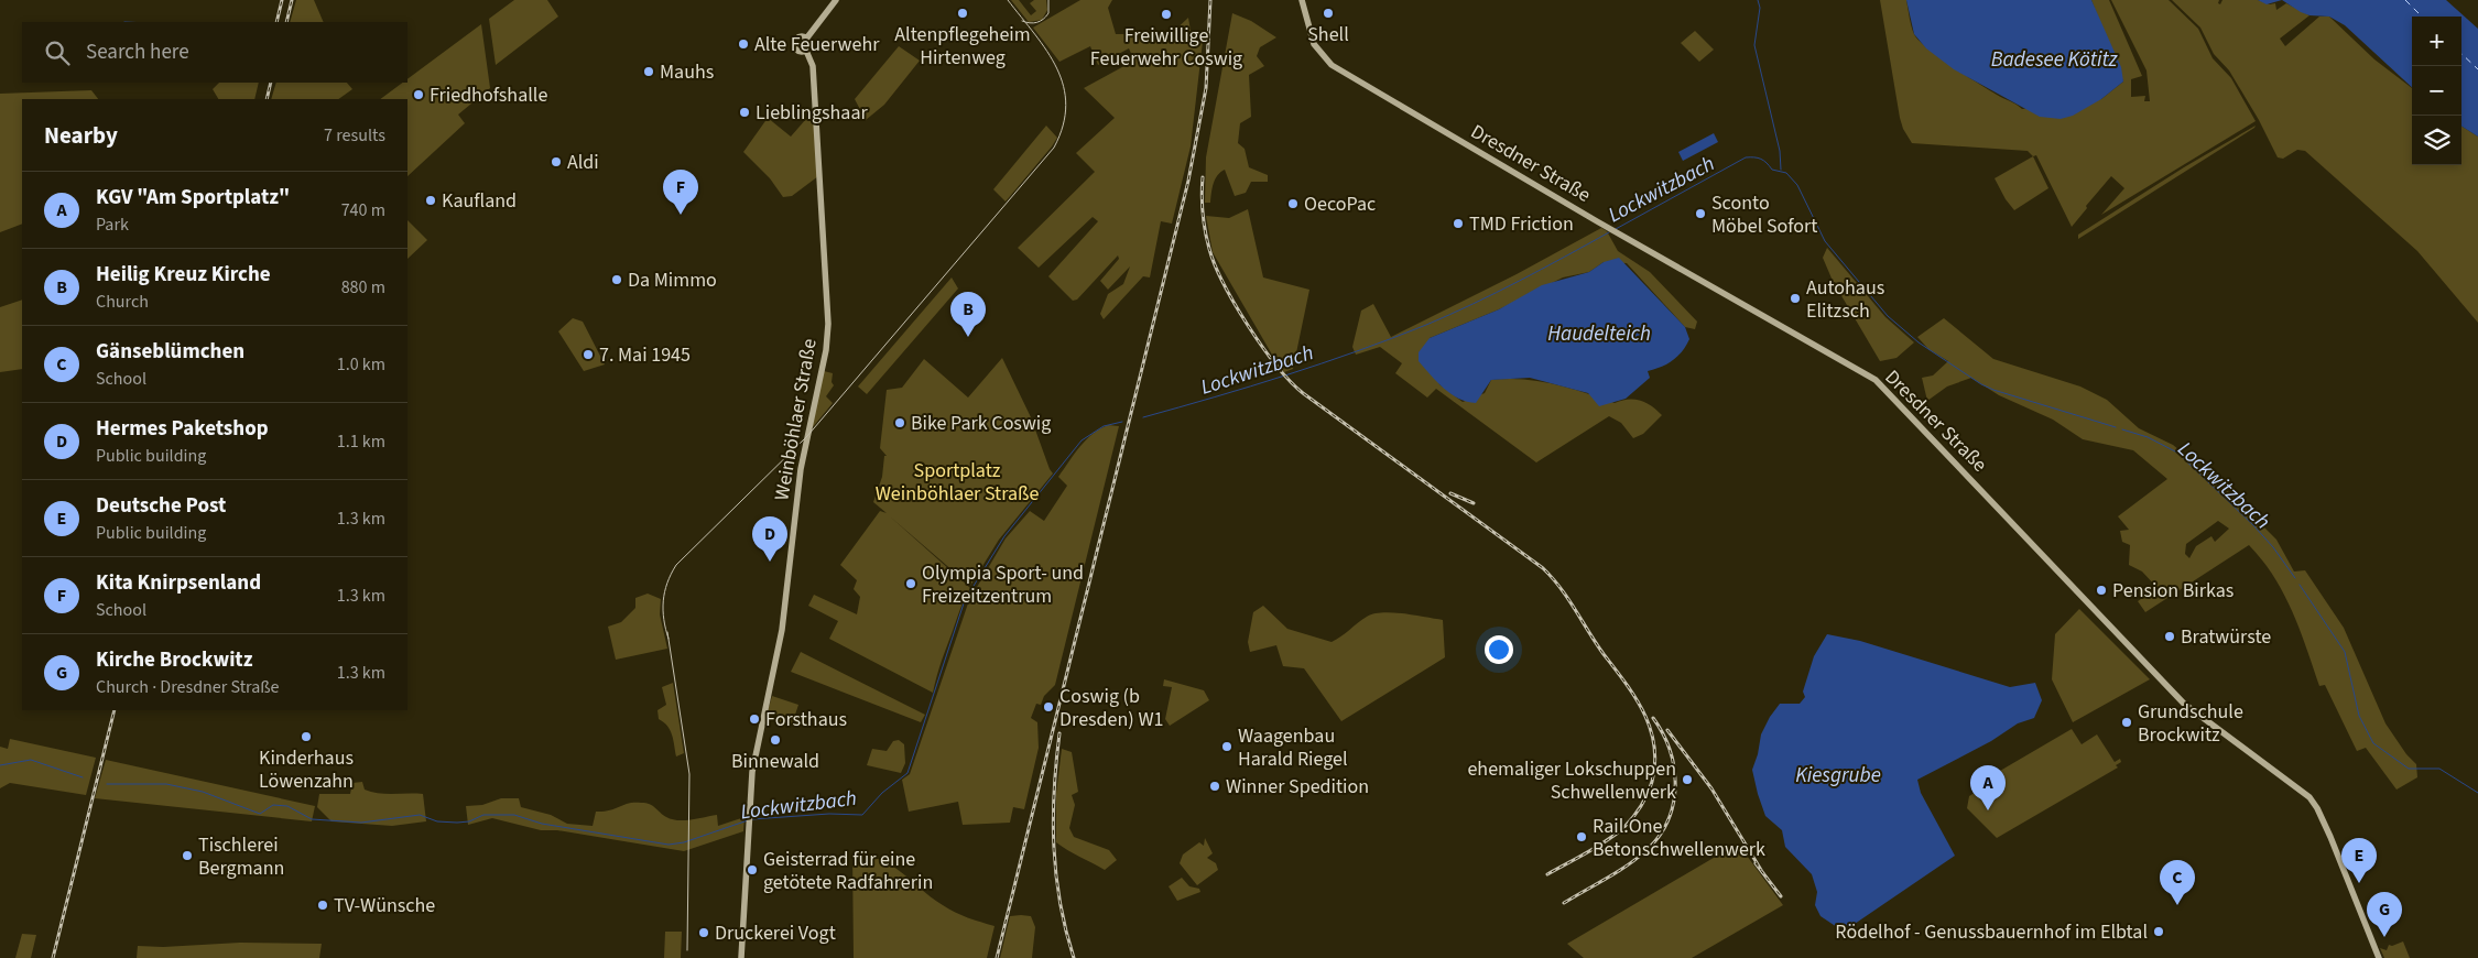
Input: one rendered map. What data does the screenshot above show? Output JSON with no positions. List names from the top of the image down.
{
  "streets": {
    "main road": ["Dresdner Straße", "Weinböhlaer Straße"]
  },
  "water": [
    "Badesee Kötitz",
    "Lockwitzbach",
    "Haudelteich",
    "Kiesgrube"
  ],
  "parks": ["Sportplatz Weinböhlaer Straße"],
  "places": [
    "Altenpflegeheim Hirtenweg",
    "Shell",
    "Freiwillige Feuerwehr Coswig",
    "Alte Feuerwehr",
    "Mauhs",
    "Friedhofshalle",
    "Lieblingshaar",
    "Aldi",
    "Kaufland",
    "OecoPac",
    "Sconto Möbel Sofort",
    "TMD Friction",
    "Da Mimmo",
    "Autohaus Elitzsch",
    "7. Mai 1945",
    "Bike Park Coswig",
    "Olympia Sport- und Freizeitzentrum",
    "Pension Birkas",
    "Bratwürste",
    "Coswig (b Dresden) W1",
    "Forsthaus",
    "Grundschule Brockwitz",
    "Kinderhaus Löwenzahn",
    "Binnewald",
    "Waagenbau Harald Riegel",
    "ehemaliger Lokschuppen Schwellenwerk",
    "Winner Spedition",
    "Rail.One Betonschwellenwerk",
    "Tischlerei Bergmann",
    "Geisterrad für eine getötete Radfahrerin",
    "TV-Wünsche",
    "Rödelhof - Genussbauernhof im Elbtal",
    "Druckerei Vogt"
  ],
  "page": {
    "map_buttons": ["+", "−"],
    "search": "Search here",
    "heading": ["Nearby", "7 results"],
    "pins": [
      "F",
      "B",
      "D",
      "A",
      "E",
      "C",
      "G"
    ],
    "list": [
      {
        "mark": "A",
        "name": "KGV \"Am Sportplatz\"",
        "note": "Park",
        "value": "740 m"
      },
      {
        "mark": "B",
        "name": "Heilig Kreuz Kirche",
        "note": "Church",
        "value": "880 m"
      },
      {
        "mark": "C",
        "name": "Gänseblümchen",
        "note": "School",
        "value": "1.0 km"
      },
      {
        "mark": "D",
        "name": "Hermes Paketshop",
        "note": "Public building",
        "value": "1.1 km"
      },
      {
        "mark": "E",
        "name": "Deutsche Post",
        "note": "Public building",
        "value": "1.3 km"
      },
      {
        "mark": "F",
        "name": "Kita Knirpsenland",
        "note": "School",
        "value": "1.3 km"
      },
      {
        "mark": "G",
        "name": "Kirche Brockwitz",
        "note": "Church · Dresdner Straße",
        "value": "1.3 km"
      }
    ]
  }
}
